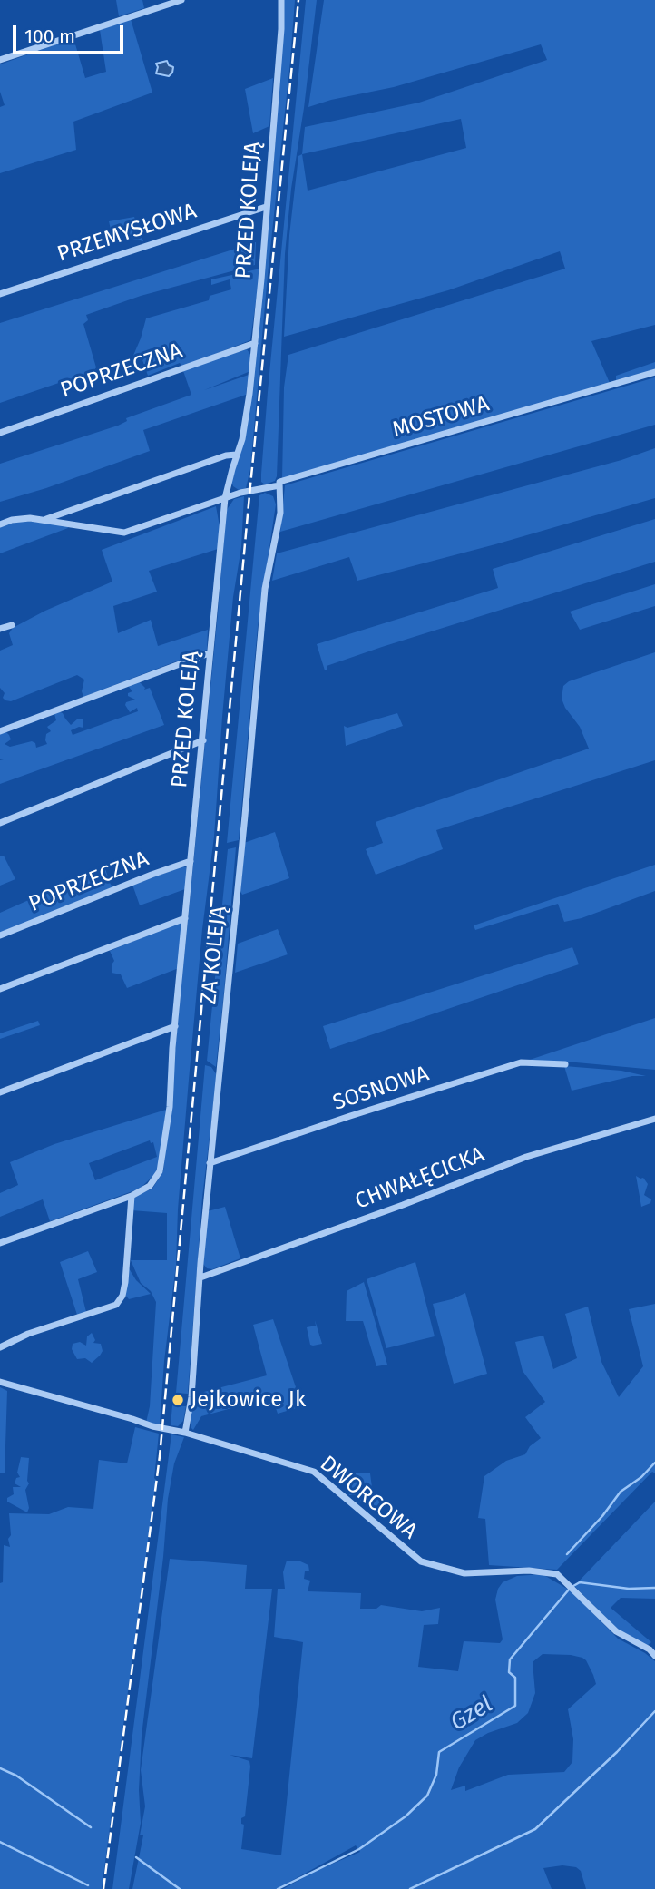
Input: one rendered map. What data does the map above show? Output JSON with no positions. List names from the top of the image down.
{
  "streets": {
    "street": [
      "PRZED KOLEJĄ",
      "PRZEMYSŁOWA",
      "POPRZECZNA",
      "MOSTOWA",
      "ZA KOLEJĄ",
      "SOSNOWA",
      "CHWAŁĘCICKA",
      "DWORCOWA"
    ]
  },
  "crossings": [
    ["PRZED KOLEJĄ", "PRZEMYSŁOWA"],
    ["PRZED KOLEJĄ", "POPRZECZNA"],
    ["PRZED KOLEJĄ", "MOSTOWA"],
    ["MOSTOWA", "ZA KOLEJĄ"],
    ["ZA KOLEJĄ", "SOSNOWA"],
    ["ZA KOLEJĄ", "CHWAŁĘCICKA"],
    ["ZA KOLEJĄ", "DWORCOWA"]
  ],
  "water": ["Gzel"],
  "places": ["Jejkowice Jk"],
  "scale_bar": "100 m"
}
